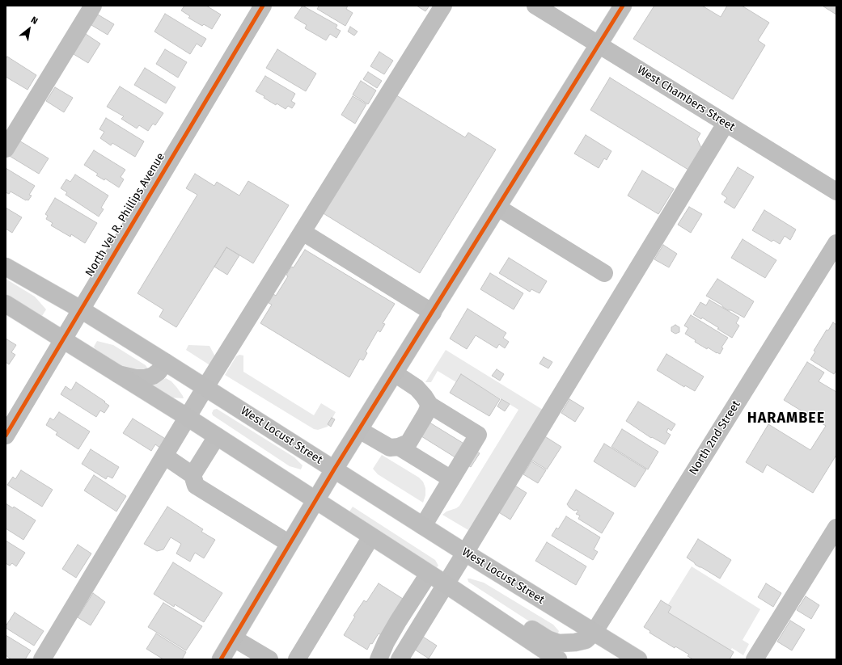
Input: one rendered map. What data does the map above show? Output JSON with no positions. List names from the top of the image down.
{
  "streets": {
    "main road": ["West Locust Street"],
    "street": ["West Chambers Street", "North Vel R. Phillips Avenue", "North 2nd Street"]
  },
  "crossings": [
    ["North Vel R. Phillips Avenue", "West Locust Street"],
    ["West Locust Street", "North 2nd Street"]
  ],
  "districts": ["HARAMBEE"],
  "north": "top right"
}
